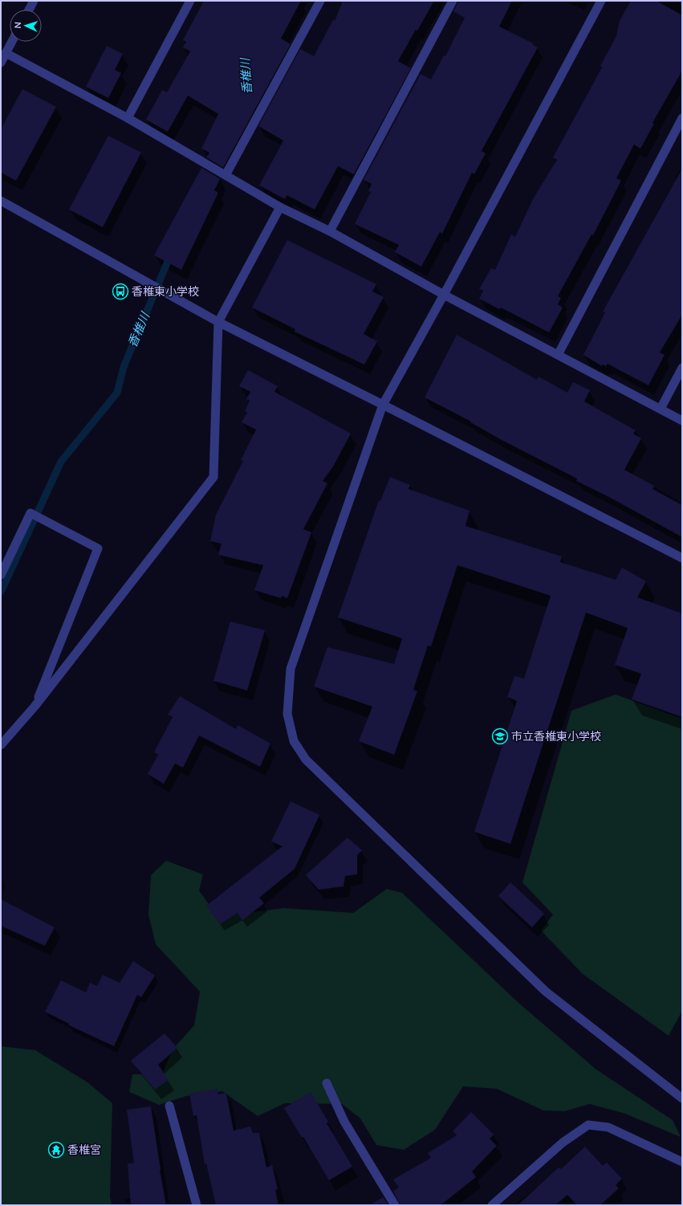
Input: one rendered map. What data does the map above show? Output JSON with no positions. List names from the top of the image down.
{
  "water": ["香椎川"],
  "places": {
    "bus stop": ["香椎東小学校"],
    "school or university": ["市立香椎東小学校"],
    "temple": ["香椎宮"]
  },
  "north": "left"
}
